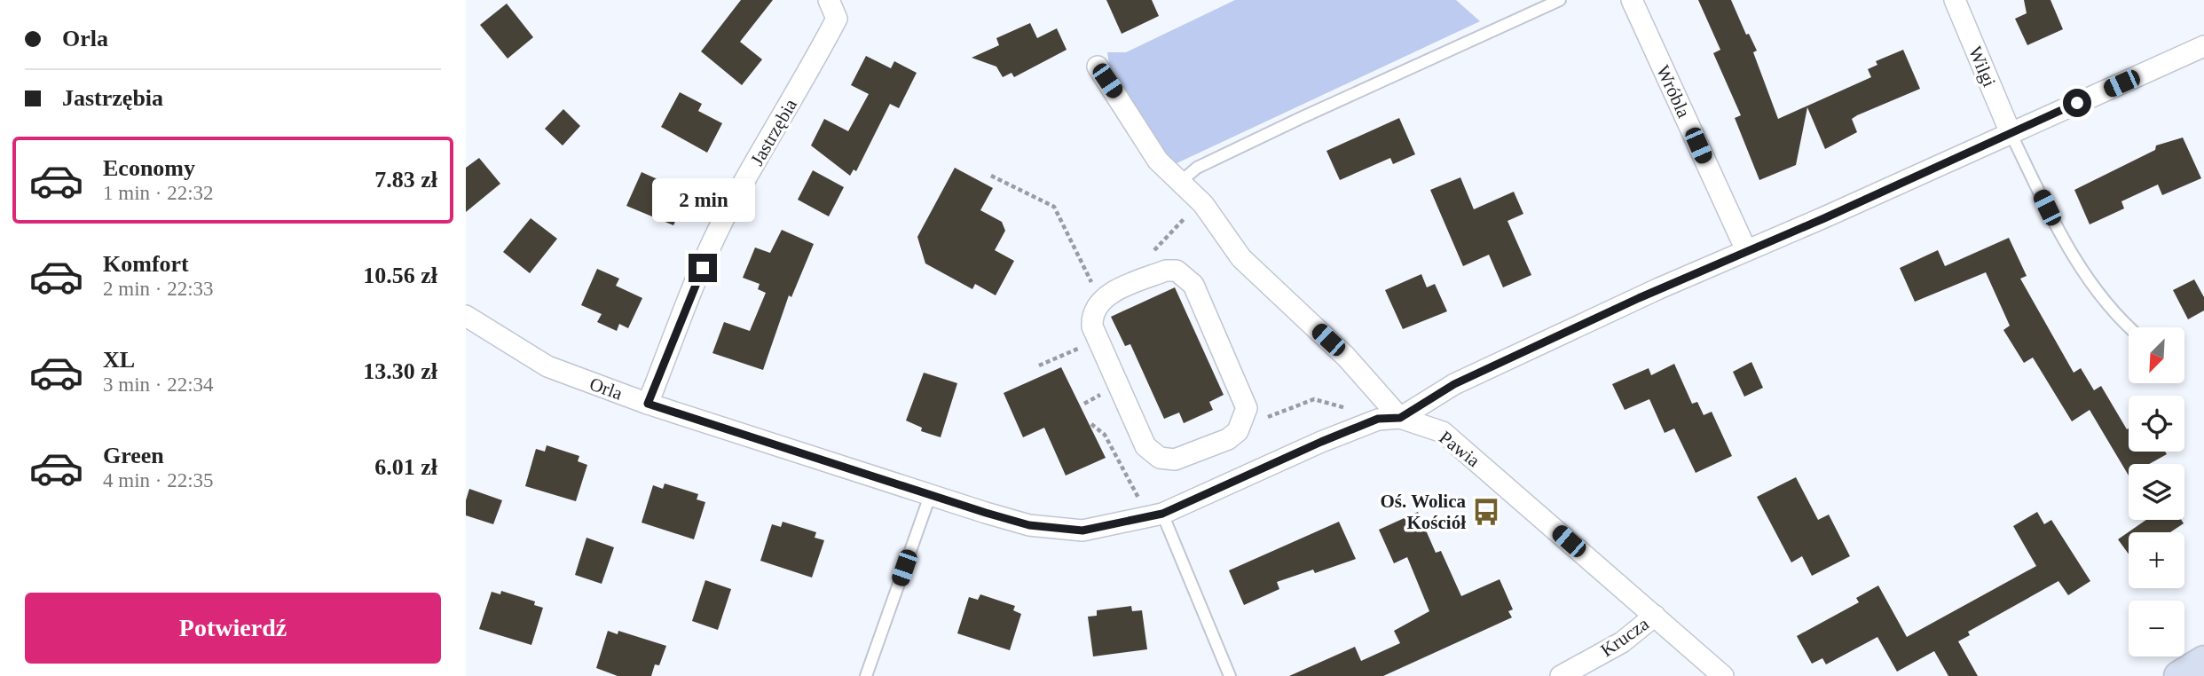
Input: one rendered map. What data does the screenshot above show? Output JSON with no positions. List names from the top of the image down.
{
  "streets": {
    "street": [
      "Wilgi",
      "Wróbla",
      "Jastrzębia",
      "Orla",
      "Pawia",
      "Krucza"
    ]
  },
  "crossings": [
    ["Wilgi", "Orla"],
    ["Wróbla", "Orla"],
    ["Jastrzębia", "Orla"],
    ["Orla", "Pawia"],
    ["Pawia", "Krucza"]
  ],
  "places": {
    "bus stop": ["Oś. Wolica Kościół"]
  },
  "north": "bottom left",
  "page": {
    "banner": ["Orla", "Jastrzębia"],
    "list": [
      {
        "name": "Economy",
        "note": "1 min · 22:32",
        "value": "7.83 zł"
      },
      {
        "name": "Komfort",
        "note": "2 min · 22:33",
        "value": "10.56 zł"
      },
      {
        "name": "XL",
        "note": "3 min · 22:34",
        "value": "13.30 zł"
      },
      {
        "name": "Green",
        "note": "4 min · 22:35",
        "value": "6.01 zł"
      }
    ],
    "bubble": "2 min",
    "map_buttons": ["+", "−"],
    "buttons": "Potwierdź"
  }
}
